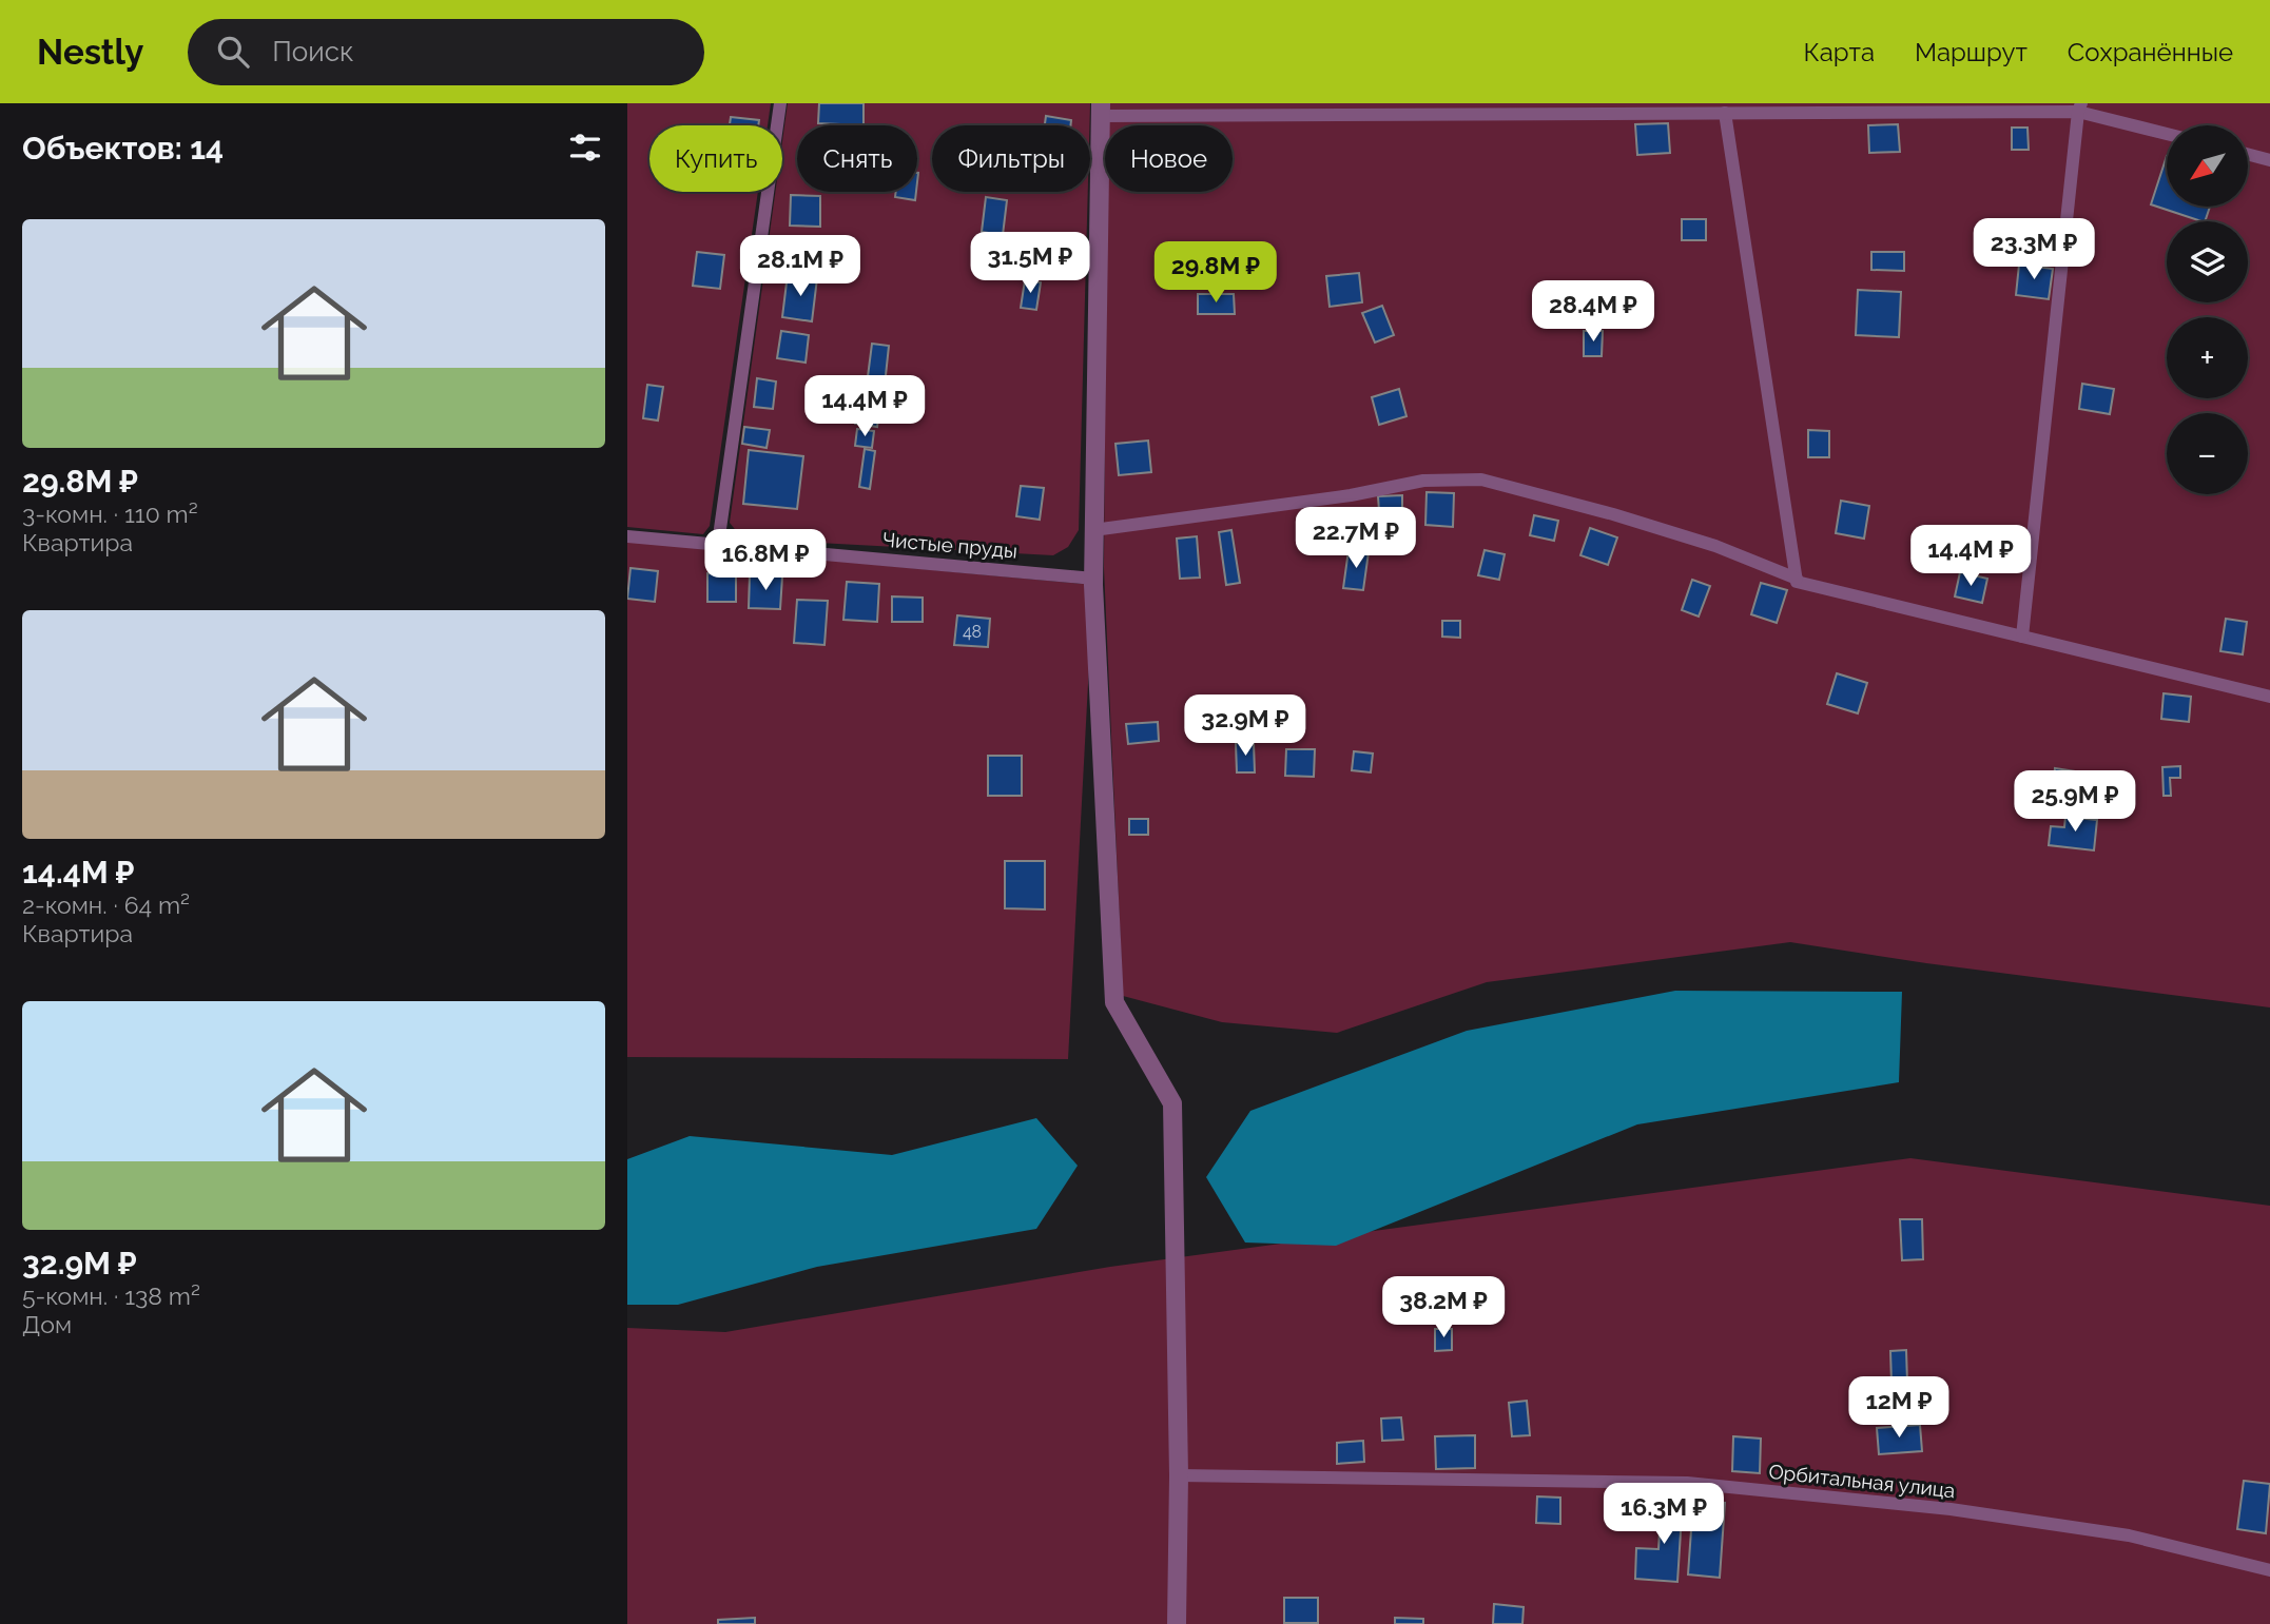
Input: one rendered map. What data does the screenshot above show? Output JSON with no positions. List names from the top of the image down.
{
  "streets": {
    "lane": ["Чистые пруды", "Орбитальная улица"]
  },
  "house_numbers": ["48"],
  "north": "bottom left",
  "page": {
    "header": "Nestly",
    "search": "Поиск",
    "nav": ["Карта", "Маршрут", "Сохранённые"],
    "heading": "Объектов: 14",
    "map_buttons": ["+", "−"],
    "chip": [
      "Купить",
      "Снять",
      "Фильтры",
      "Новое"
    ],
    "list": [
      {
        "name": "29.8M ₽",
        "note": "3-комн. · 110 m² · Квартира"
      },
      {
        "name": "14.4M ₽",
        "note": "2-комн. · 64 m² · Квартира"
      },
      {
        "name": "32.9M ₽",
        "note": "5-комн. · 138 m² · Дом"
      }
    ],
    "price": [
      "23.3M ₽",
      "31.5M ₽",
      "28.1M ₽",
      "29.8M ₽",
      "28.4M ₽",
      "14.4M ₽",
      "22.7M ₽",
      "14.4M ₽",
      "16.8M ₽",
      "32.9M ₽",
      "25.9M ₽",
      "38.2M ₽",
      "12M ₽",
      "16.3M ₽"
    ]
  }
}
